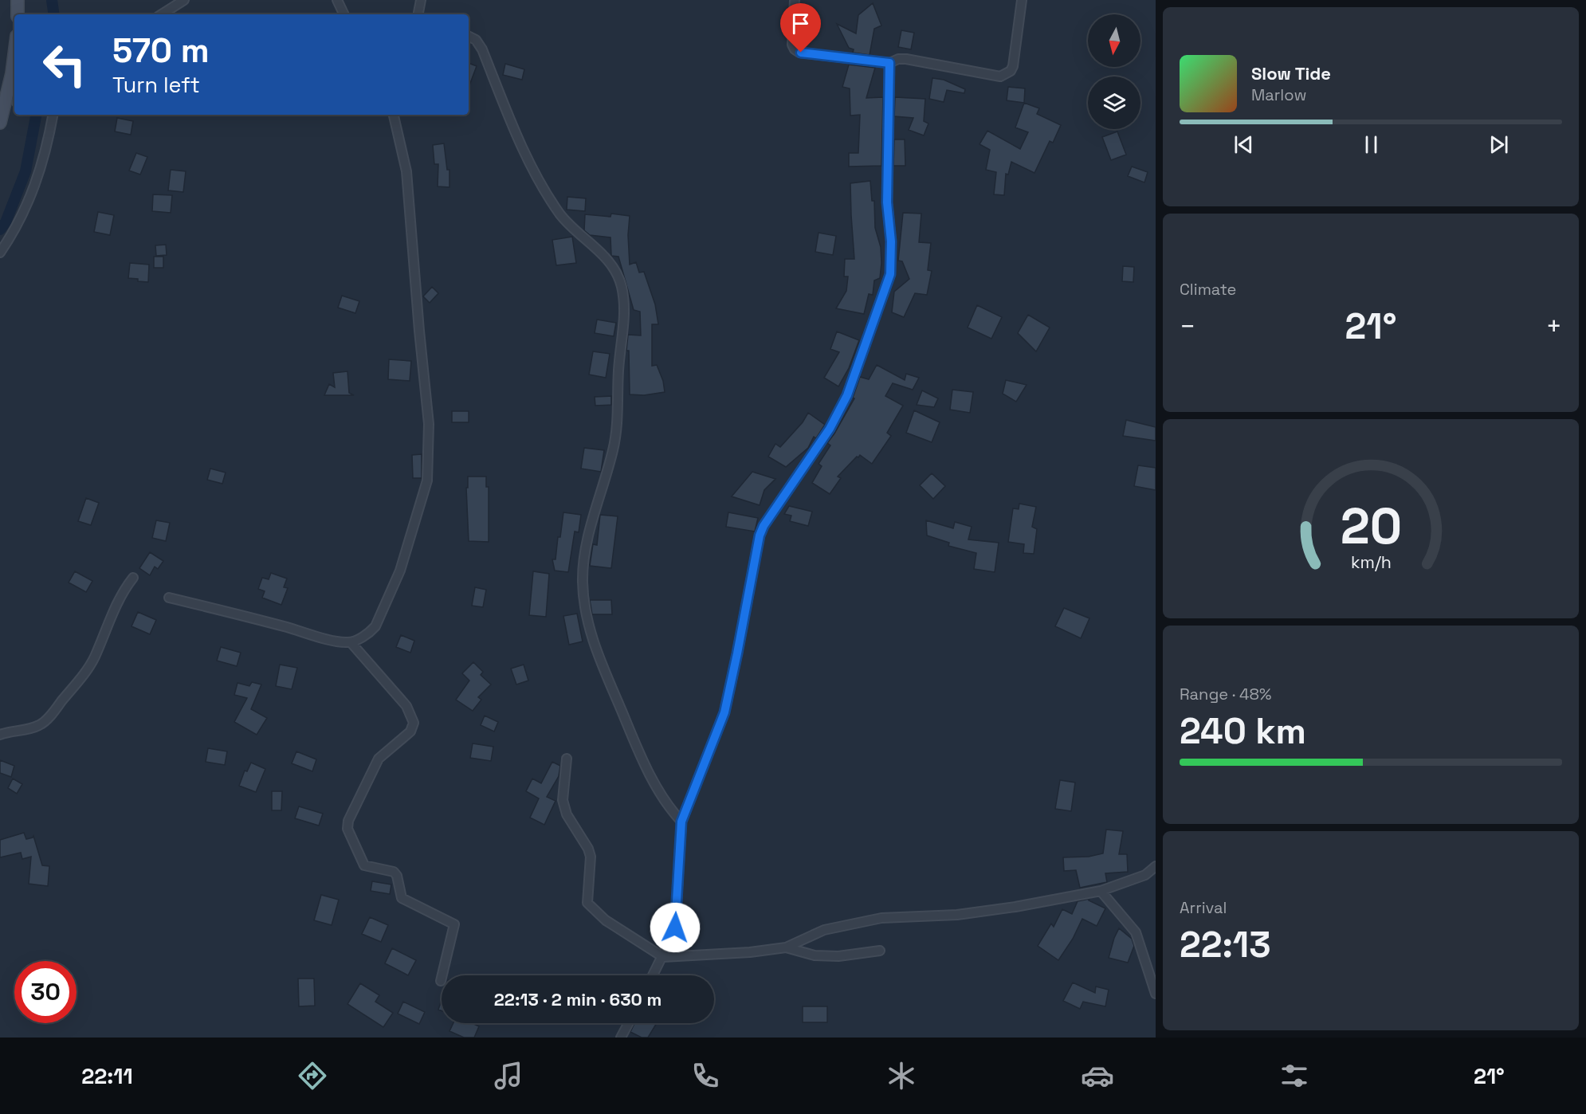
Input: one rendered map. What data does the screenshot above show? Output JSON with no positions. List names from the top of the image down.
{
  "north": "bottom",
  "page": {
    "turn": ["570 m", "Turn left"],
    "song": ["Slow Tide", "Marlow"],
    "tile": [
      "Climate",
      ["Range · 48%", "240 km"],
      ["Arrival", "22:13"]
    ],
    "heat": ["−", "21°", "+"],
    "limit": "30",
    "trip": "22:13 · 2 min · 630 m",
    "tabs": ["22:11", "21°"],
    "gauge": ["20", "km/h"]
  }
}
